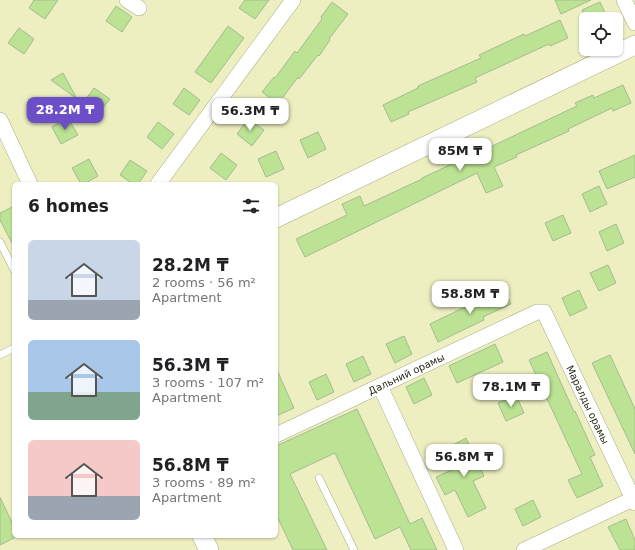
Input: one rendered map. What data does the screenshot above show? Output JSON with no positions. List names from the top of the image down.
{
  "streets": {
    "street": ["Дальний орамы", "Маралды орамы"]
  },
  "crossings": [
    ["Дальний орамы", "Маралды орамы"]
  ],
  "page": {
    "price": [
      "28.2M ₸",
      "56.3M ₸",
      "85M ₸",
      "58.8M ₸",
      "78.1M ₸",
      "56.8M ₸"
    ],
    "heading": "6 homes",
    "list": [
      {
        "name": "28.2M ₸",
        "note": "2 rooms · 56 m² · Apartment"
      },
      {
        "name": "56.3M ₸",
        "note": "3 rooms · 107 m² · Apartment"
      },
      {
        "name": "56.8M ₸",
        "note": "3 rooms · 89 m² · Apartment"
      }
    ]
  }
}
